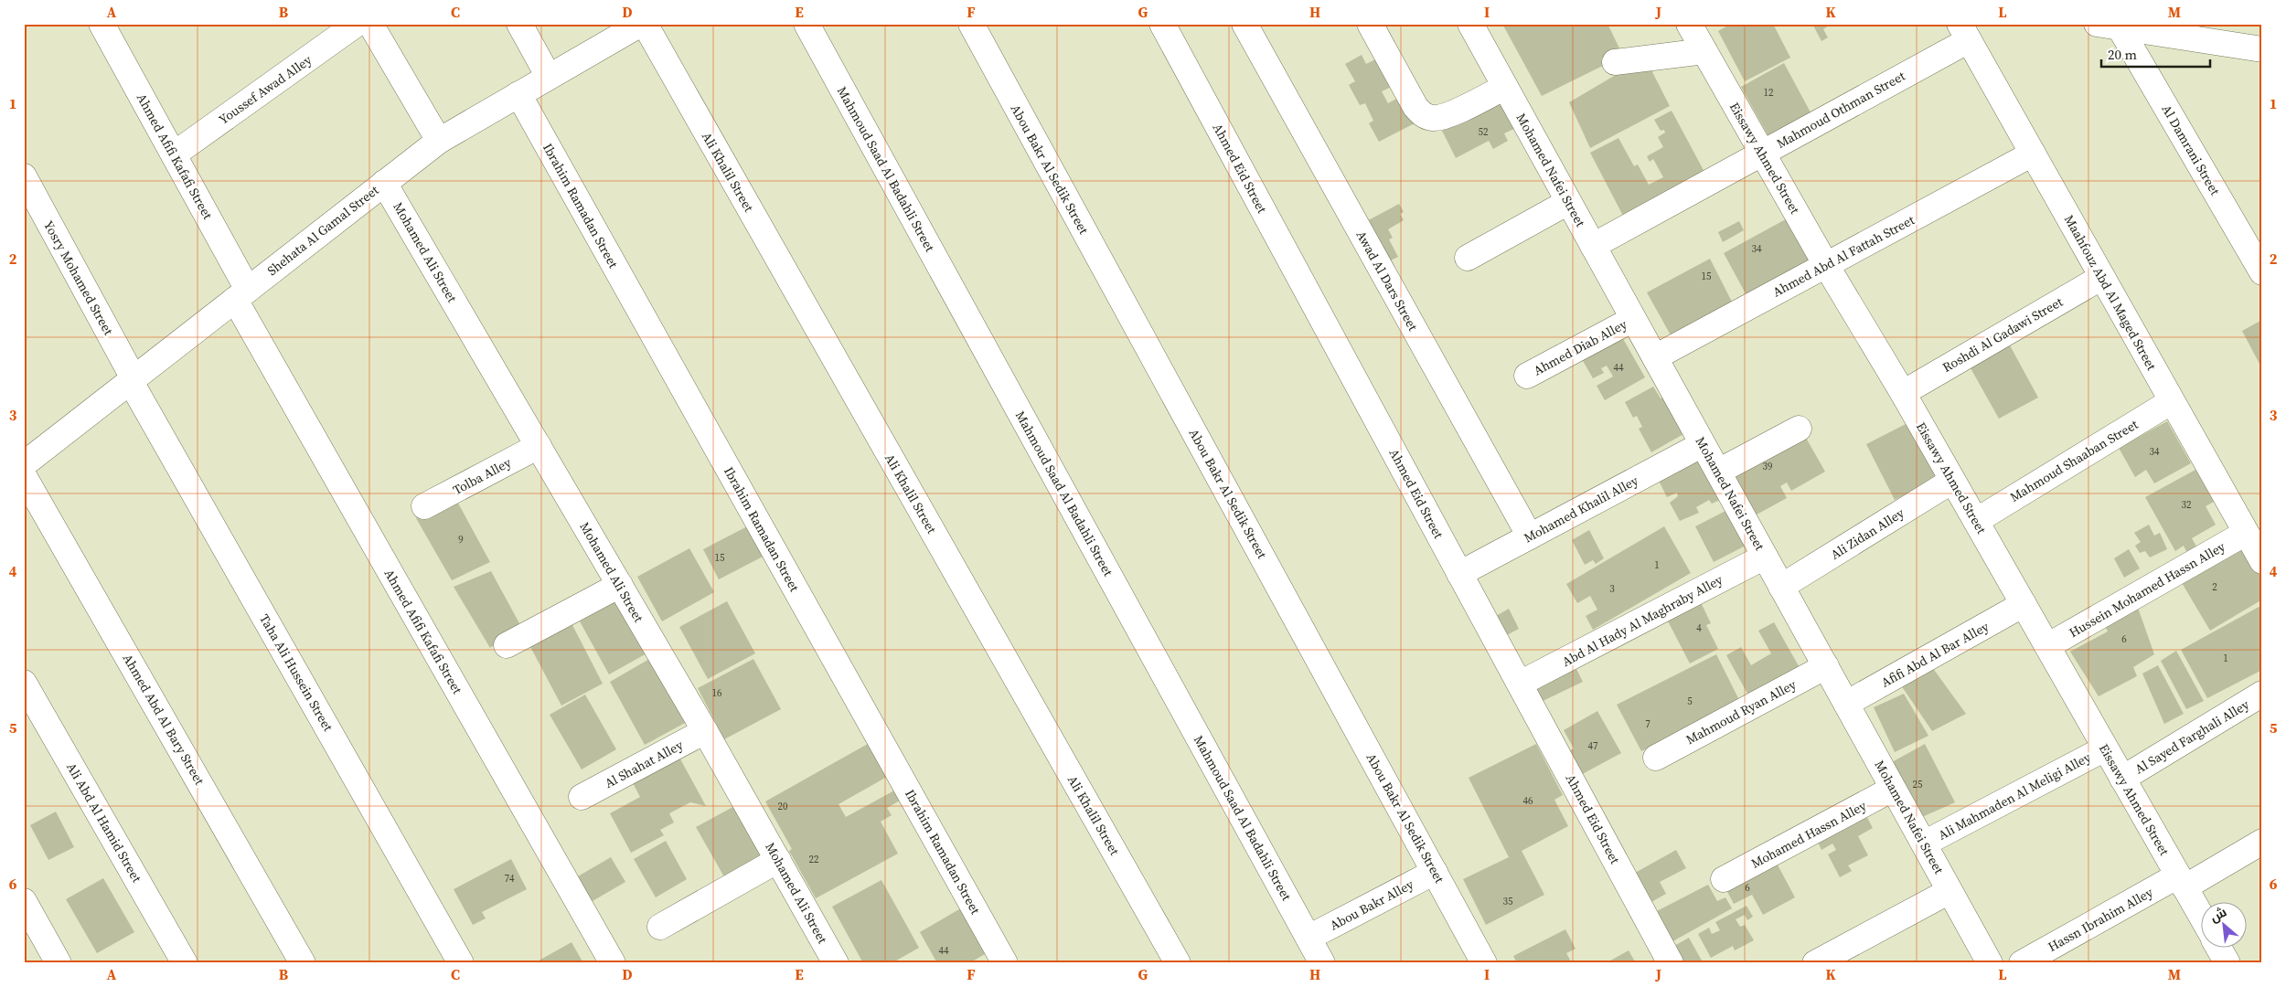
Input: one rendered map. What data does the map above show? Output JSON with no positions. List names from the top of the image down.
{
  "streets": {
    "street": [
      "Youssef Awad Alley",
      "Mahmoud Othman Street",
      "Al Damrani Street",
      "Ahmed Afifi Kafafi Street",
      "Eissawy Ahmed Street",
      "Ahmed Eid Street",
      "Mahmoud Saad Al Badahli Street",
      "Abou Bakr Al Sedik Street",
      "Mohamed Nafei Street",
      "Ali Khalil Street",
      "Ibrahim Ramadan Street",
      "Shehata Al Gamal Street",
      "Mohamed Ali Street",
      "Ahmed Abd Al Fattah Street",
      "Yosry Mohamed Street",
      "Awad Al Dars Street",
      "Maahfouz Abd Al Maged Street",
      "Roshdi Al Gadawi Street",
      "Ahmed Diab Alley",
      "Mahmoud Shaaban Street",
      "Tolba Alley",
      "Mohamed Khalil Alley",
      "Ali Zidan Alley",
      "Hussein Mohamed Hassn Alley",
      "Abd Al Hady Al Maghraby Alley",
      "Afifi Abd Al Bar Alley",
      "Taha Ali Hussein Street",
      "Mahmoud Ryan Alley",
      "Ahmed Abd Al Bary Street",
      "Al Sayed Farghali Alley",
      "Al Shahat Alley",
      "Ali Mahmaden Al Meligi Alley",
      "Ali Abd Al Hamid Street",
      "Mohamed Hassn Alley",
      "Abou Bakr Alley",
      "Hassn Ibrahim Alley"
    ]
  },
  "crossings": [
    ["Youssef Awad Alley", "Ahmed Afifi Kafafi Street"],
    ["Mahmoud Othman Street", "Eissawy Ahmed Street"],
    ["Mahmoud Othman Street", "Mohamed Nafei Street"],
    ["Mahmoud Othman Street", "Maahfouz Abd Al Maged Street"],
    ["Ahmed Afifi Kafafi Street", "Shehata Al Gamal Street"],
    ["Eissawy Ahmed Street", "Ahmed Abd Al Fattah Street"],
    ["Eissawy Ahmed Street", "Roshdi Al Gadawi Street"],
    ["Eissawy Ahmed Street", "Mahmoud Shaaban Street"],
    ["Eissawy Ahmed Street", "Ali Zidan Alley"],
    ["Eissawy Ahmed Street", "Hussein Mohamed Hassn Alley"],
    ["Eissawy Ahmed Street", "Afifi Abd Al Bar Alley"],
    ["Eissawy Ahmed Street", "Al Sayed Farghali Alley"],
    ["Eissawy Ahmed Street", "Ali Mahmaden Al Meligi Alley"],
    ["Eissawy Ahmed Street", "Hassn Ibrahim Alley"],
    ["Ahmed Eid Street", "Mohamed Khalil Alley"],
    ["Ahmed Eid Street", "Abd Al Hady Al Maghraby Alley"],
    ["Mahmoud Saad Al Badahli Street", "Abou Bakr Alley"],
    ["Abou Bakr Al Sedik Street", "Abou Bakr Alley"],
    ["Mohamed Nafei Street", "Ahmed Abd Al Fattah Street"],
    ["Mohamed Nafei Street", "Ahmed Diab Alley"],
    ["Mohamed Nafei Street", "Mohamed Khalil Alley"],
    ["Mohamed Nafei Street", "Ali Zidan Alley"],
    ["Mohamed Nafei Street", "Abd Al Hady Al Maghraby Alley"],
    ["Mohamed Nafei Street", "Afifi Abd Al Bar Alley"],
    ["Mohamed Nafei Street", "Mahmoud Ryan Alley"],
    ["Mohamed Nafei Street", "Ali Mahmaden Al Meligi Alley"],
    ["Mohamed Nafei Street", "Mohamed Hassn Alley"],
    ["Ali Khalil Street", "Shehata Al Gamal Street"],
    ["Ibrahim Ramadan Street", "Shehata Al Gamal Street"],
    ["Shehata Al Gamal Street", "Mohamed Ali Street"],
    ["Shehata Al Gamal Street", "Yosry Mohamed Street"],
    ["Shehata Al Gamal Street", "Taha Ali Hussein Street"],
    ["Mohamed Ali Street", "Tolba Alley"],
    ["Mohamed Ali Street", "Al Shahat Alley"],
    ["Ahmed Abd Al Fattah Street", "Maahfouz Abd Al Maged Street"],
    ["Yosry Mohamed Street", "Taha Ali Hussein Street"],
    ["Awad Al Dars Street", "Mohamed Khalil Alley"],
    ["Maahfouz Abd Al Maged Street", "Roshdi Al Gadawi Street"],
    ["Maahfouz Abd Al Maged Street", "Mahmoud Shaaban Street"],
    ["Maahfouz Abd Al Maged Street", "Hussein Mohamed Hassn Alley"]
  ],
  "house_numbers": [
    "12",
    "52",
    "34",
    "15",
    "44",
    "34",
    "39",
    "32",
    "9",
    "15",
    "1",
    "2",
    "3",
    "4",
    "6",
    "1",
    "16",
    "5",
    "7",
    "47",
    "25",
    "46",
    "20",
    "22",
    "74",
    "6",
    "35",
    "44"
  ],
  "scale_bar": "20 m",
  "north": "top left",
  "grid": {
    "columns": [
      "A",
      "B",
      "C",
      "D",
      "E",
      "F",
      "G",
      "H",
      "I",
      "J",
      "K",
      "L",
      "M"
    ],
    "rows": [
      "1",
      "2",
      "3",
      "4",
      "5",
      "6"
    ]
  }
}
